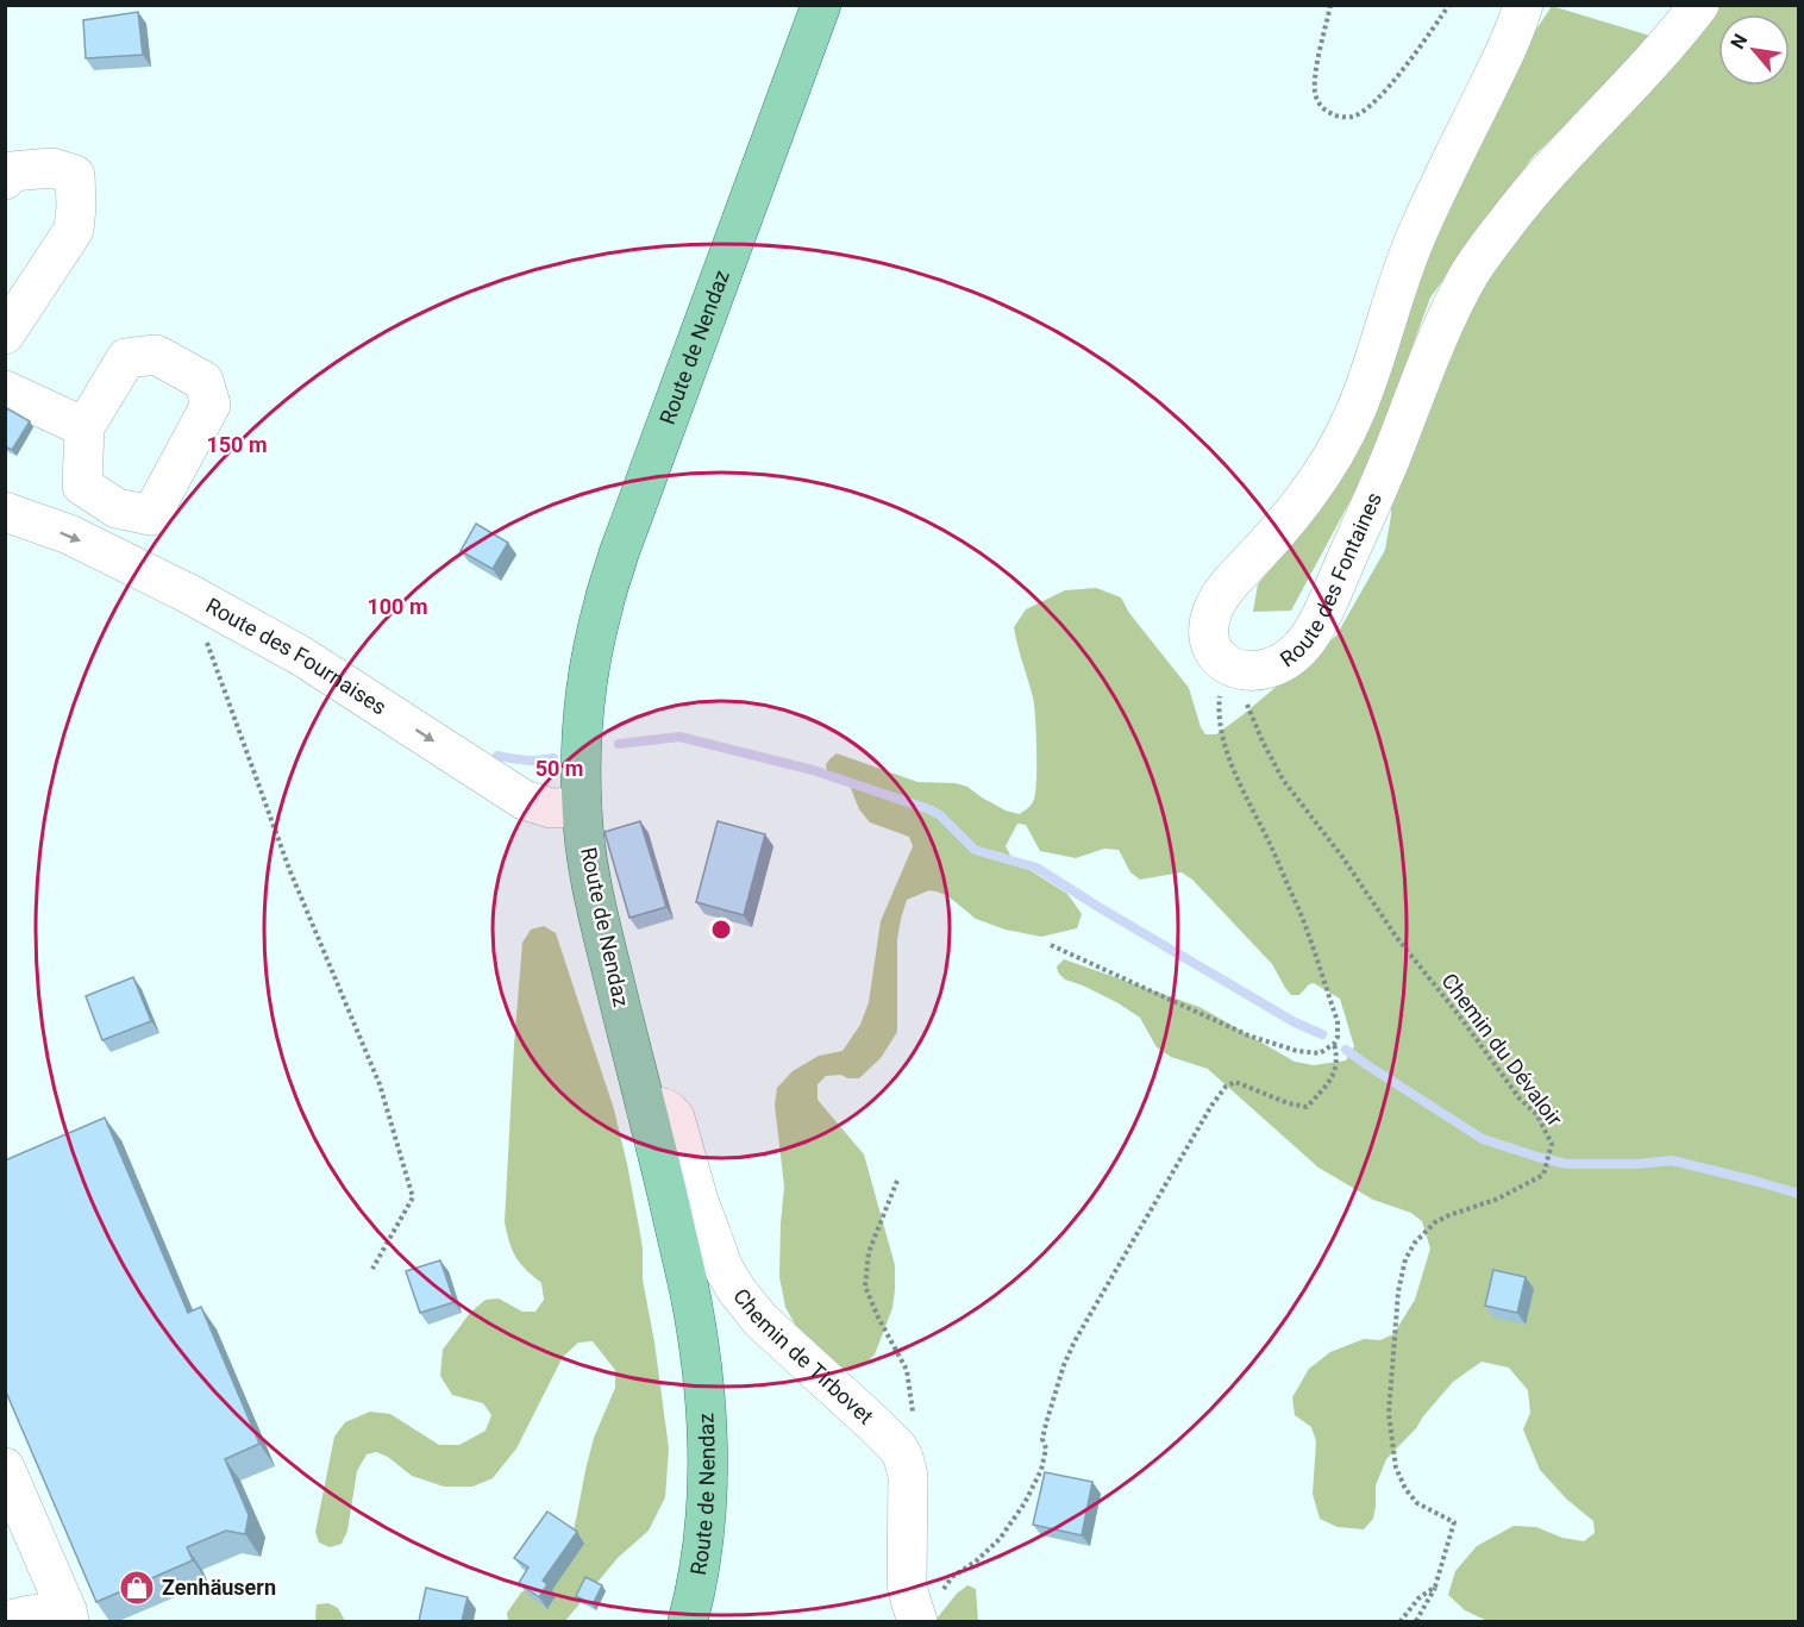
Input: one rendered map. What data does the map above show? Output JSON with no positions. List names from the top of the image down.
{
  "streets": {
    "main road": ["Route de Nendaz"],
    "street": ["Route des Fontaines", "Route des Fournaises", "Chemin de Tirbovet"],
    "path": ["Chemin du Dévaloir"]
  },
  "crossings": [
    ["Route de Nendaz", "Route des Fournaises"],
    ["Route de Nendaz", "Chemin de Tirbovet"],
    ["Route des Fontaines", "Chemin du Dévaloir"]
  ],
  "one_way": ["Route des Fournaises"],
  "places": {
    "shop": ["Zenhäusern"]
  },
  "north": "top left",
  "rings": ["150 m", "100 m", "50 m"]
}
